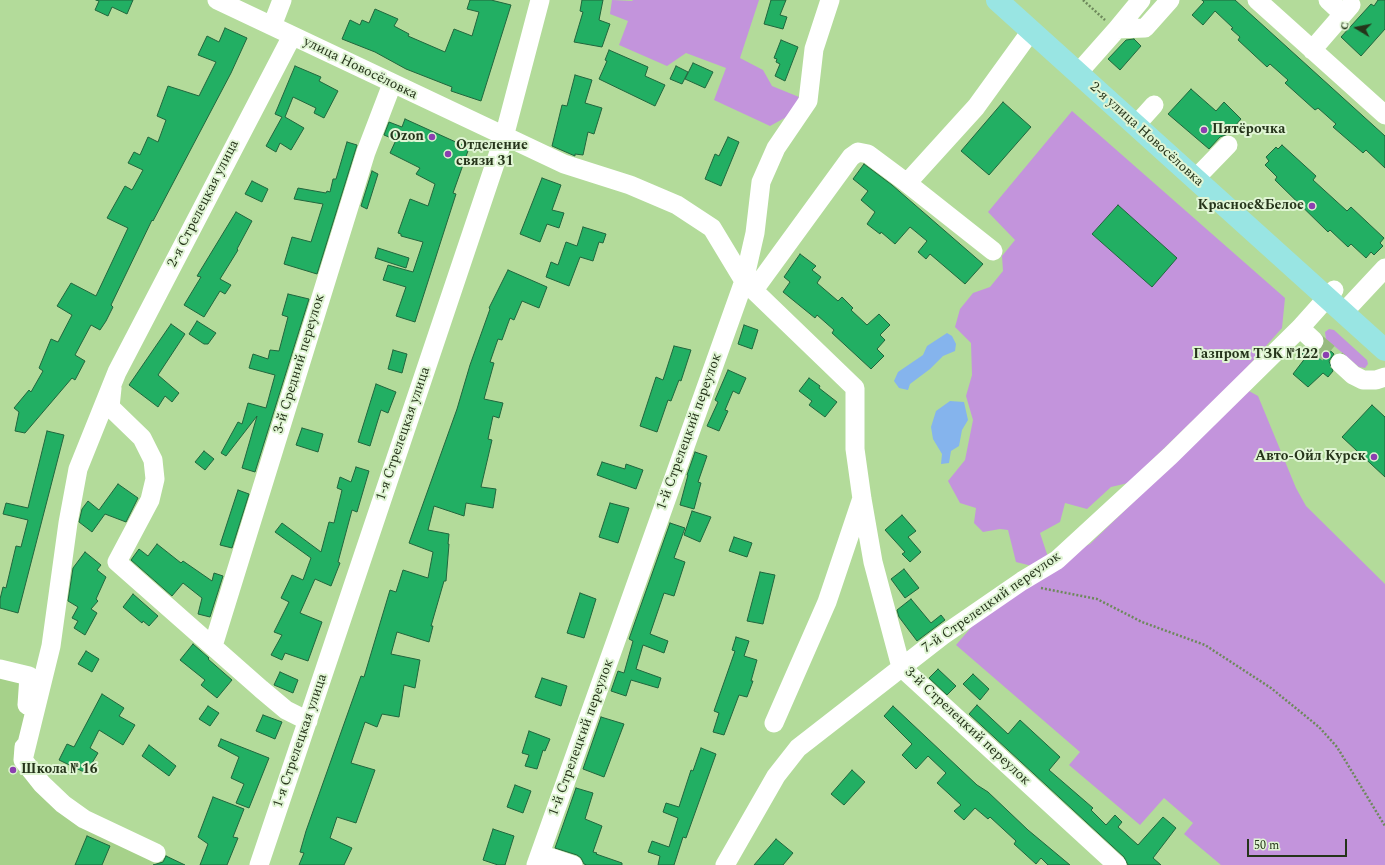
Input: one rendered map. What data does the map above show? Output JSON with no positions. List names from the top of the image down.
{
  "streets": {
    "main road": ["2-я улица Новосёловка"],
    "street": [
      "улица Новосёловка",
      "2-я Стрелецкая улица",
      "3-й Средний переулок",
      "1-й Стрелецкий переулок",
      "1-я Стрелецкая улица",
      "7-й Стрелецкий переулок",
      "3-й Стрелецкий переулок"
    ]
  },
  "crossings": [
    ["улица Новосёловка", "2-я Стрелецкая улица"],
    ["улица Новосёловка", "3-й Средний переулок"],
    ["улица Новосёловка", "1-й Стрелецкий переулок"],
    ["улица Новосёловка", "1-я Стрелецкая улица"],
    ["улица Новосёловка", "3-й Стрелецкий переулок"],
    ["2-я улица Новосёловка", "7-й Стрелецкий переулок"],
    ["7-й Стрелецкий переулок", "3-й Стрелецкий переулок"]
  ],
  "places": [
    "Пятёрочка",
    "Ozon",
    "Отделение связи 31",
    "Красное&Белое",
    "Газпром ТЗК №122",
    "Авто-Ойл Курск",
    "Школа № 16"
  ],
  "scale_bar": "50 m",
  "north": "left"
}
